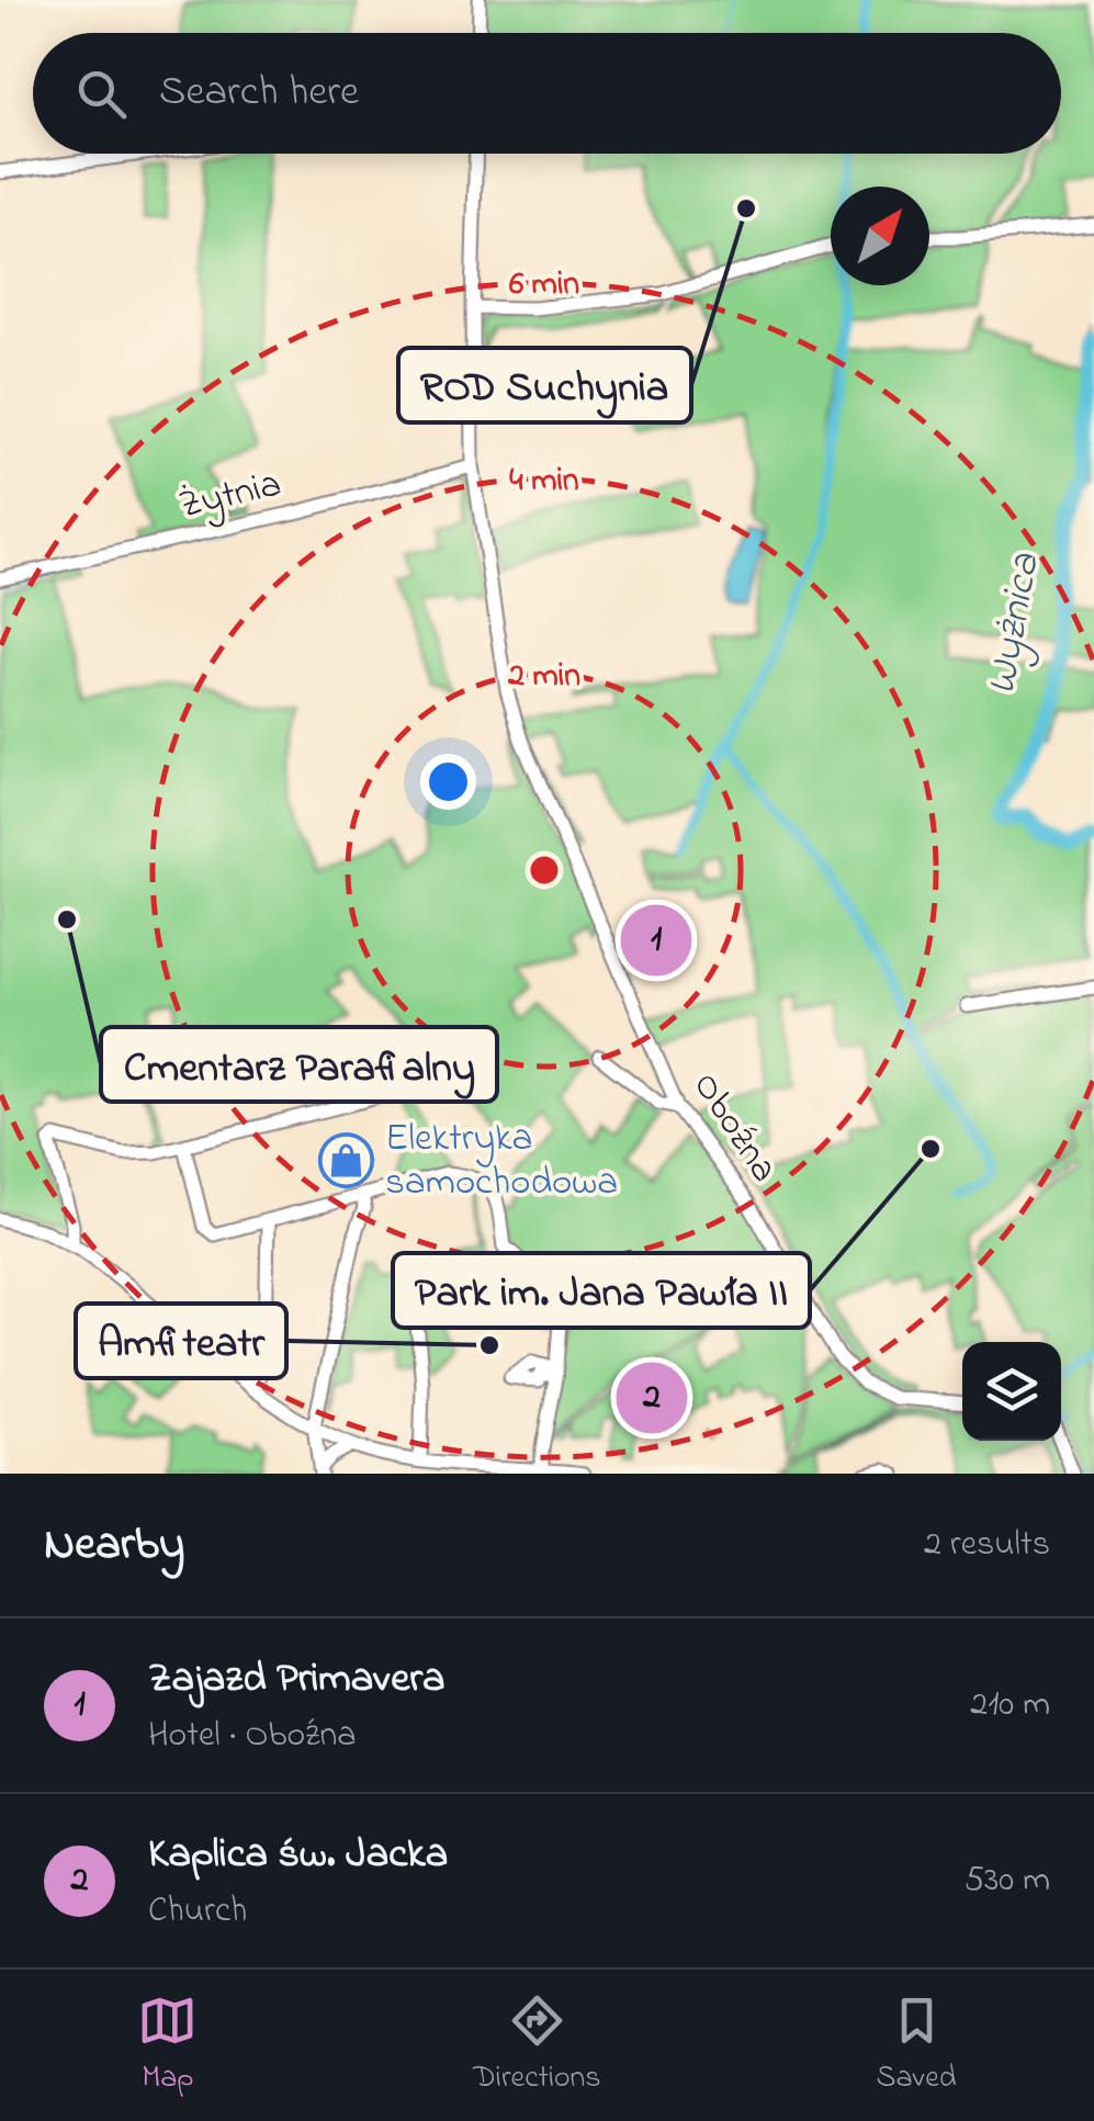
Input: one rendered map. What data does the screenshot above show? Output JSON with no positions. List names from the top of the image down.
{
  "streets": {
    "street": ["Żytnia", "Oboźna"]
  },
  "crossings": [
    ["Żytnia", "Oboźna"]
  ],
  "water": ["Wyżnica"],
  "places": {
    "other": [
      "ROD Suchynia",
      "Cmentarz Parafialny",
      "Park im. Jana Pawła II",
      "Amfiteatr"
    ],
    "shop": ["Elektryka samochodowa"]
  },
  "north": "top right",
  "page": {
    "search": "Search here",
    "pins": ["1", "2"],
    "heading": ["Nearby", "2 results"],
    "list": [
      {
        "mark": "1",
        "name": "Zajazd Primavera",
        "note": "Hotel · Oboźna",
        "value": "210 m"
      },
      {
        "mark": "2",
        "name": "Kaplica św. Jacka",
        "note": "Church",
        "value": "530 m"
      }
    ],
    "nav": ["Map", "Directions", "Saved"]
  },
  "rings": ["6 min", "4 min", "2 min"]
}
